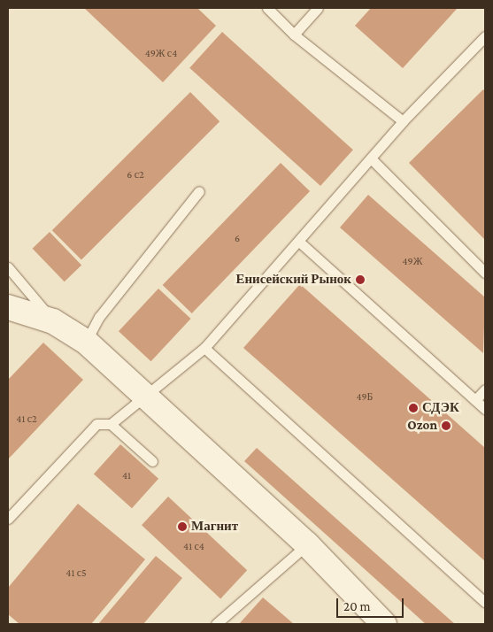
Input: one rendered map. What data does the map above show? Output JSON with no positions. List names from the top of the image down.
{
  "places": [
    "Енисейский Рынок",
    "СДЭК",
    "Ozon",
    "Магнит"
  ],
  "house_numbers": [
    "49Ж с4",
    "6 с2",
    "6",
    "49Ж",
    "49Б",
    "41 с2",
    "41",
    "41 с4",
    "41 с5"
  ],
  "scale_bar": "20 m"
}
